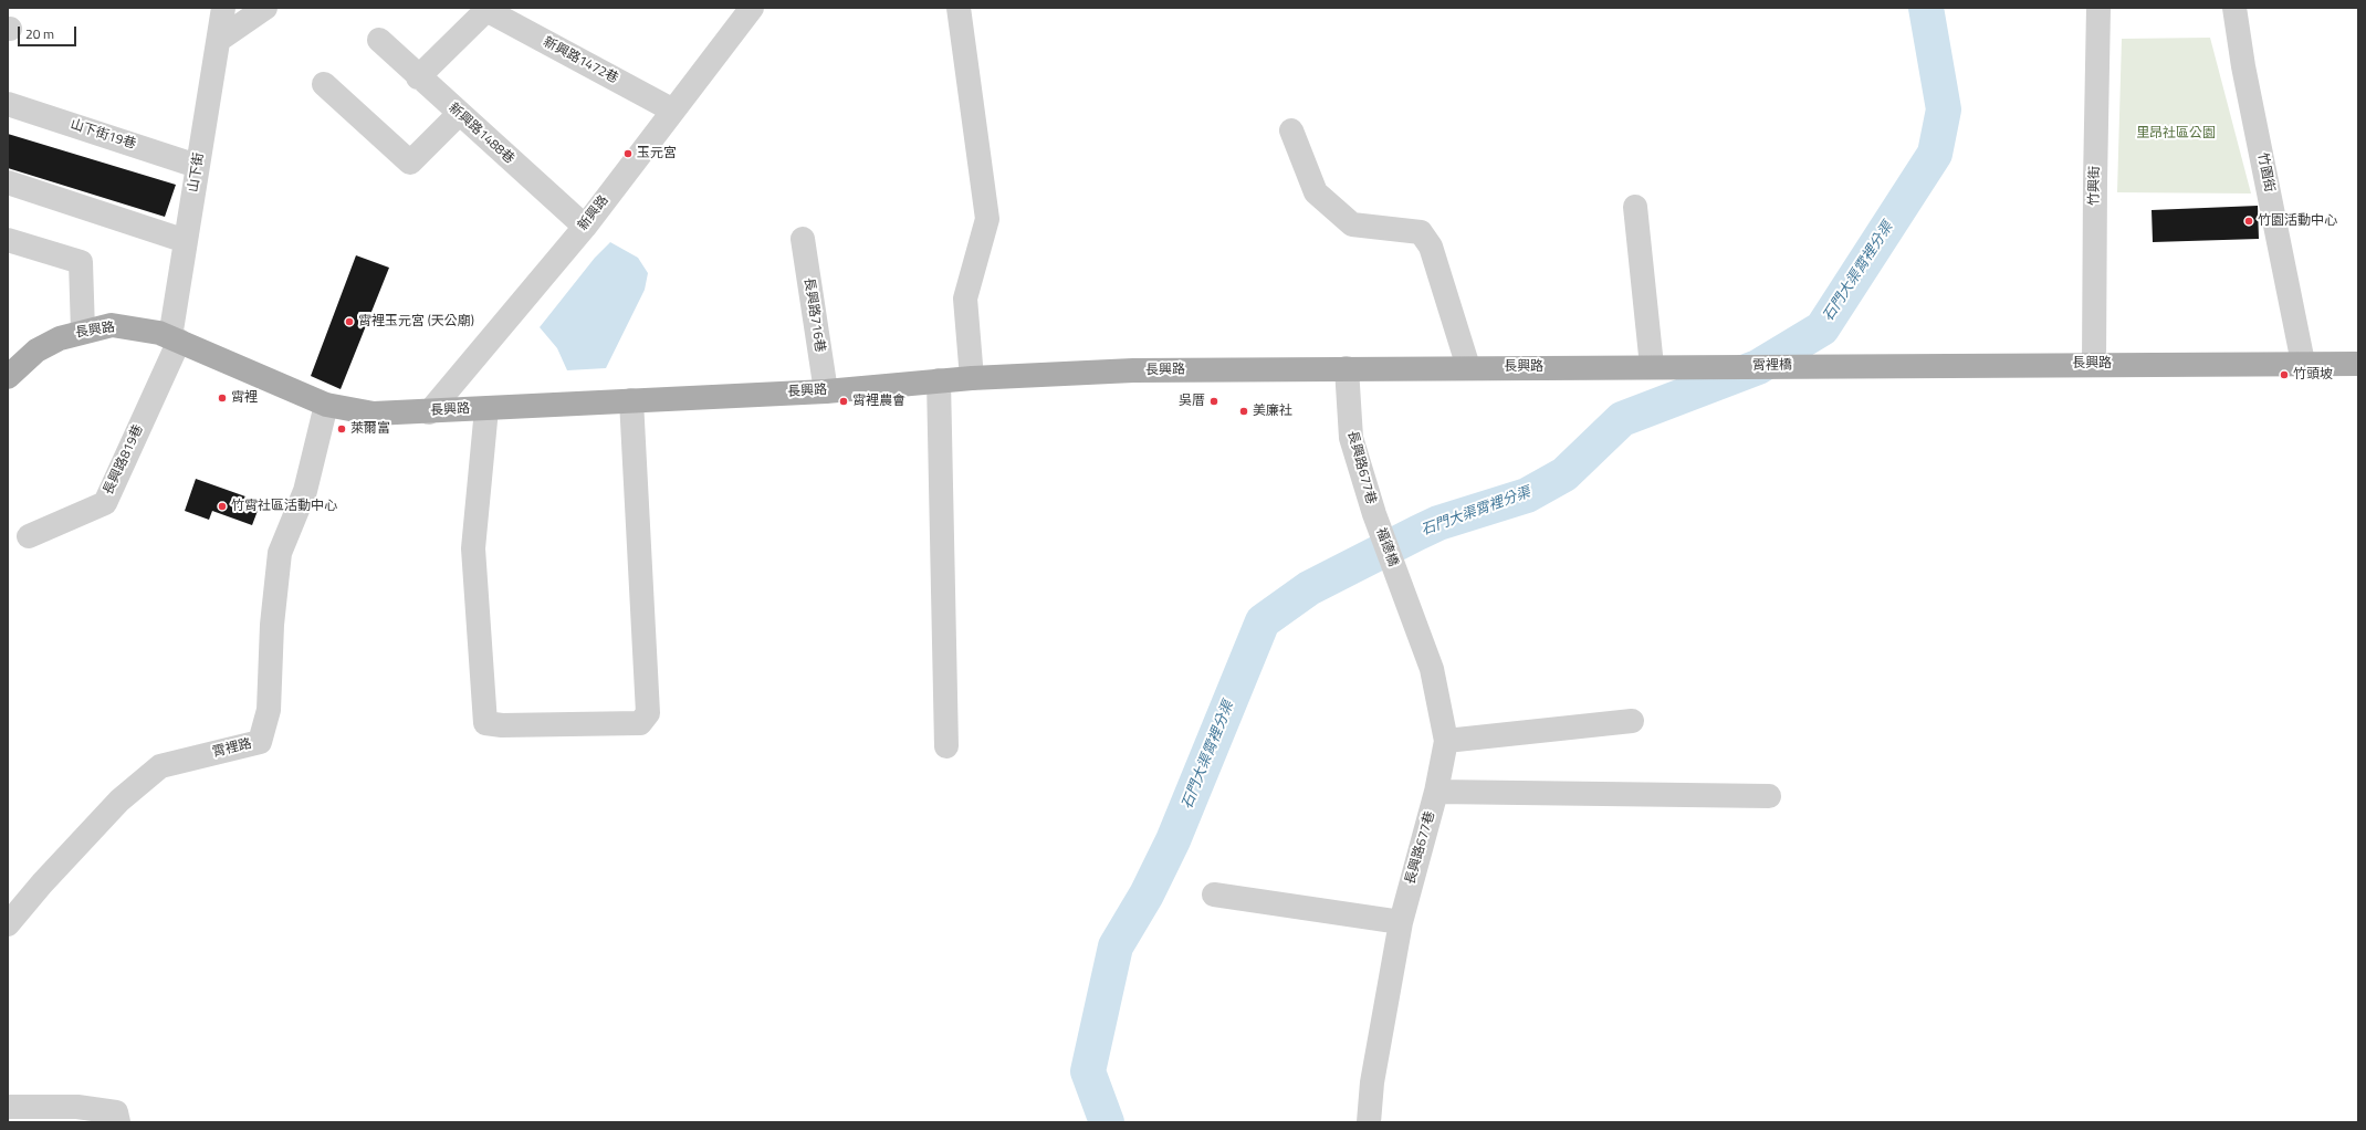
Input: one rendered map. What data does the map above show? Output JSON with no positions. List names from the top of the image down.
{
  "streets": {
    "main road": ["長興路", "霄裡橋"],
    "street": [
      "新興路1472巷",
      "新興路1488巷",
      "山下街19巷",
      "山下街",
      "竹園街",
      "竹興街",
      "新興路",
      "長興路716巷",
      "長興路819巷",
      "長興路677巷",
      "福德橋",
      "霄裡路"
    ]
  },
  "crossings": [
    ["新興路1472巷", "新興路1488巷"],
    ["新興路1472巷", "新興路"],
    ["新興路1488巷", "新興路"],
    ["山下街19巷", "山下街"],
    ["山下街", "長興路"],
    ["山下街", "長興路819巷"],
    ["竹園街", "長興路"],
    ["竹興街", "長興路"],
    ["新興路", "長興路"],
    ["長興路716巷", "長興路"],
    ["長興路", "霄裡橋"],
    ["長興路", "長興路819巷"],
    ["長興路", "長興路677巷"],
    ["長興路", "霄裡路"],
    ["長興路677巷", "福德橋"]
  ],
  "water": ["石門大渠霄裡分渠"],
  "parks": ["里昂社區公園"],
  "places": [
    "玉元宮",
    "竹園活動中心",
    "霄裡玉元宮 (天公廟)",
    "竹頭坡",
    "霄裡",
    "霄裡農會",
    "吳厝",
    "美廉社",
    "萊爾富",
    "竹霄社區活動中心"
  ],
  "scale_bar": "20 m"
}
